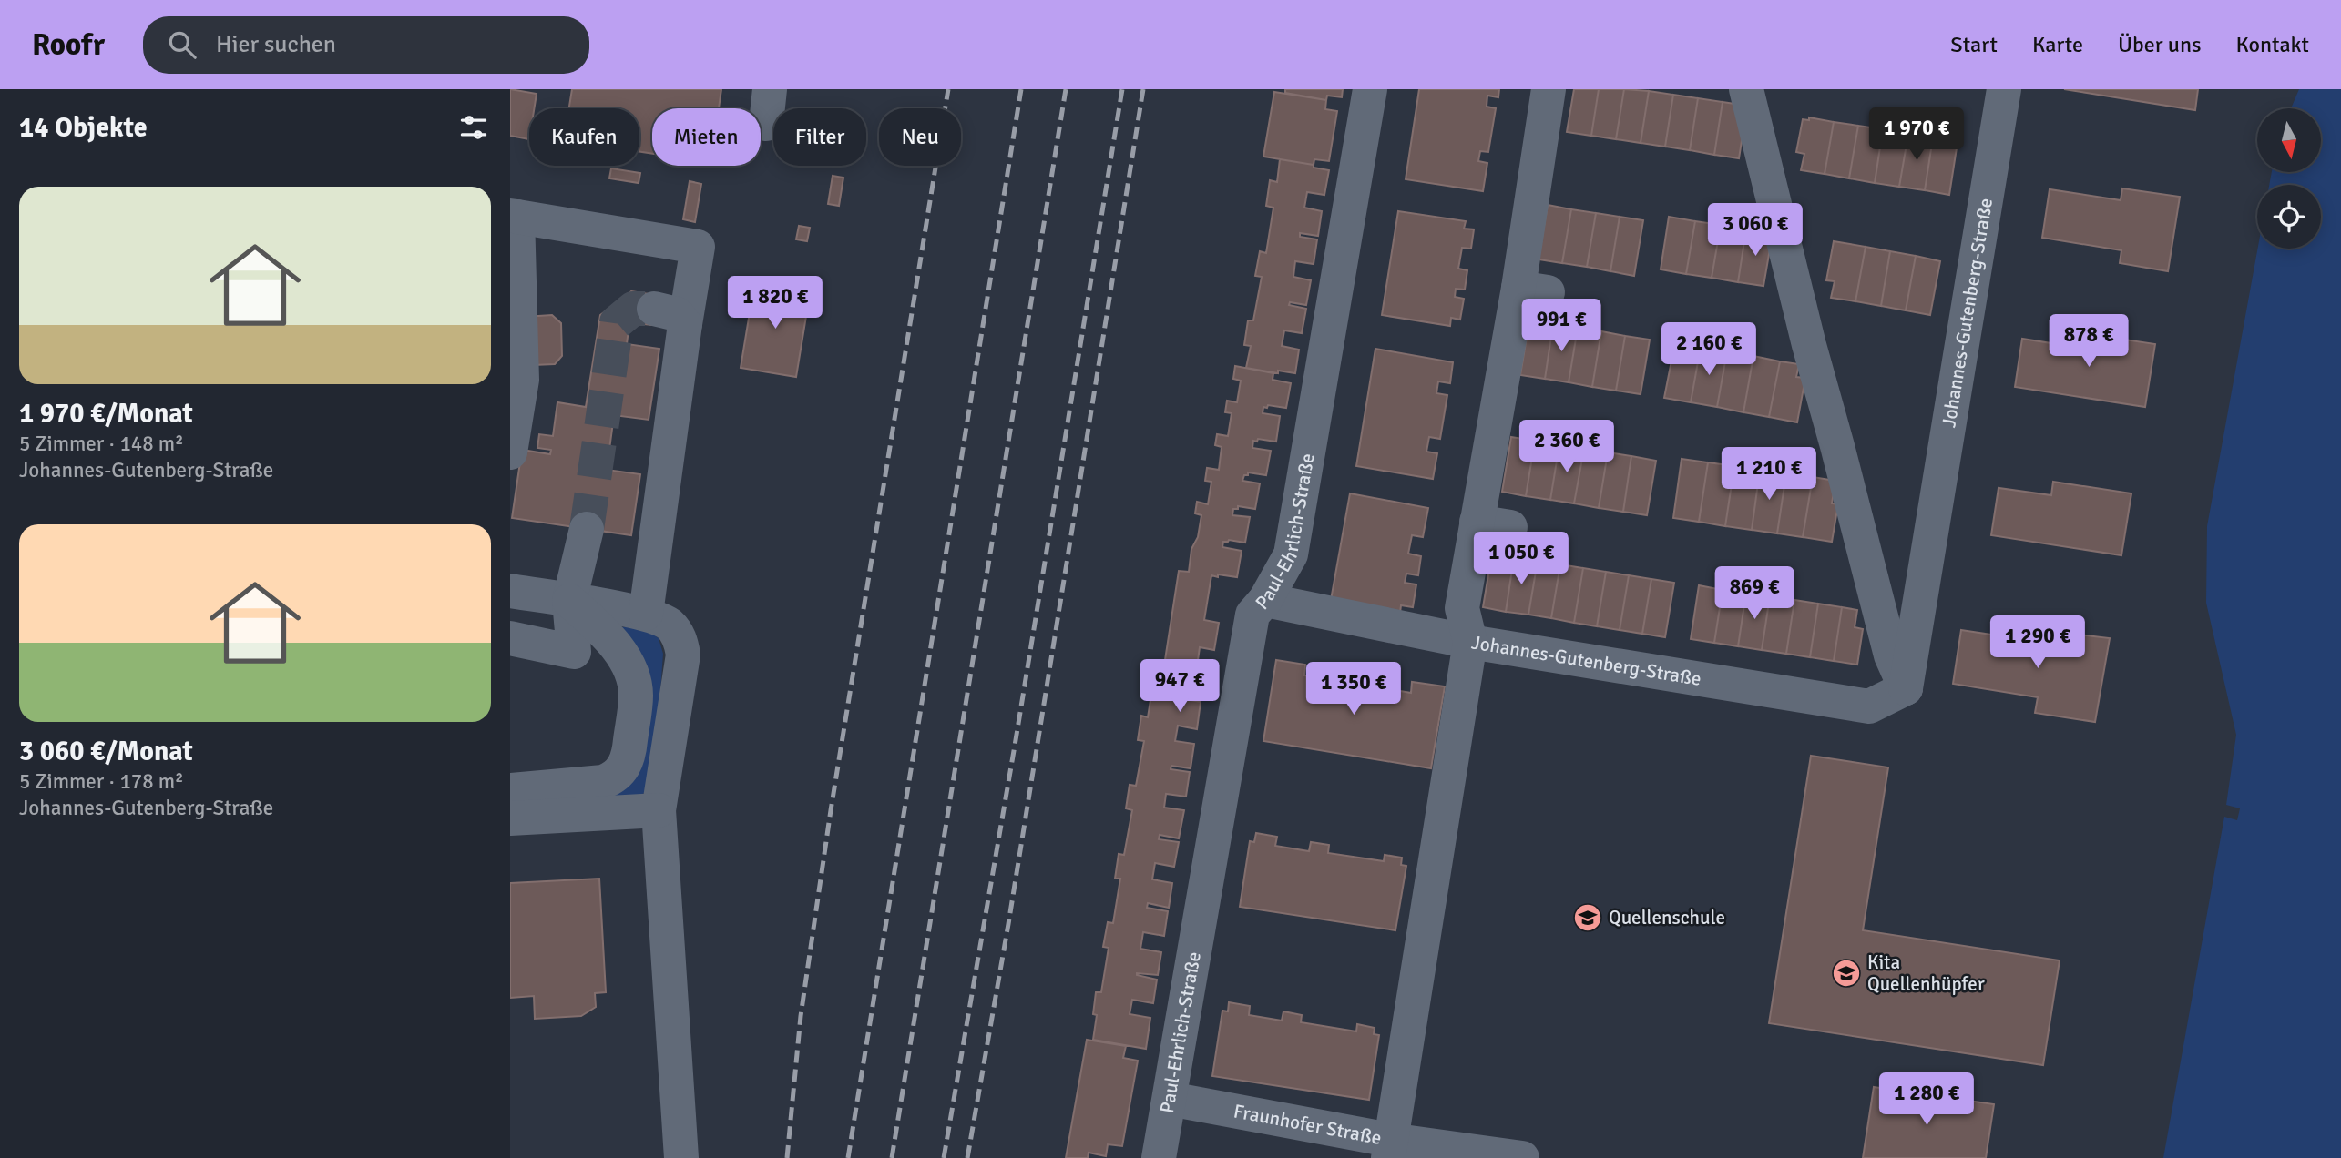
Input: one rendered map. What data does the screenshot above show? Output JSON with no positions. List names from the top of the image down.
{
  "streets": {
    "street": ["Johannes-Gutenberg-Straße", "Paul-Ehrlich-Straße", "Fraunhofer Straße"]
  },
  "crossings": [
    ["Johannes-Gutenberg-Straße", "Paul-Ehrlich-Straße"],
    ["Paul-Ehrlich-Straße", "Fraunhofer Straße"]
  ],
  "places": {
    "school or university": ["Quellenschule", "Kita Quellenhüpfer"]
  },
  "north": "bottom",
  "page": {
    "header": "Roofr",
    "search": "Hier suchen",
    "nav": [
      "Start",
      "Karte",
      "Über uns",
      "Kontakt"
    ],
    "heading": "14 Objekte",
    "price": [
      "1 970 €",
      "3 060 €",
      "1 820 €",
      "991 €",
      "878 €",
      "2 160 €",
      "2 360 €",
      "1 210 €",
      "1 050 €",
      "869 €",
      "1 290 €",
      "947 €",
      "1 350 €",
      "1 280 €"
    ],
    "chip": [
      "Kaufen",
      "Mieten",
      "Filter",
      "Neu"
    ],
    "list": [
      {
        "name": "1 970 €/Monat",
        "note": "5 Zimmer · 148 m² · Johannes-Gutenberg-Straße"
      },
      {
        "name": "3 060 €/Monat",
        "note": "5 Zimmer · 178 m² · Johannes-Gutenberg-Straße"
      }
    ]
  }
}
